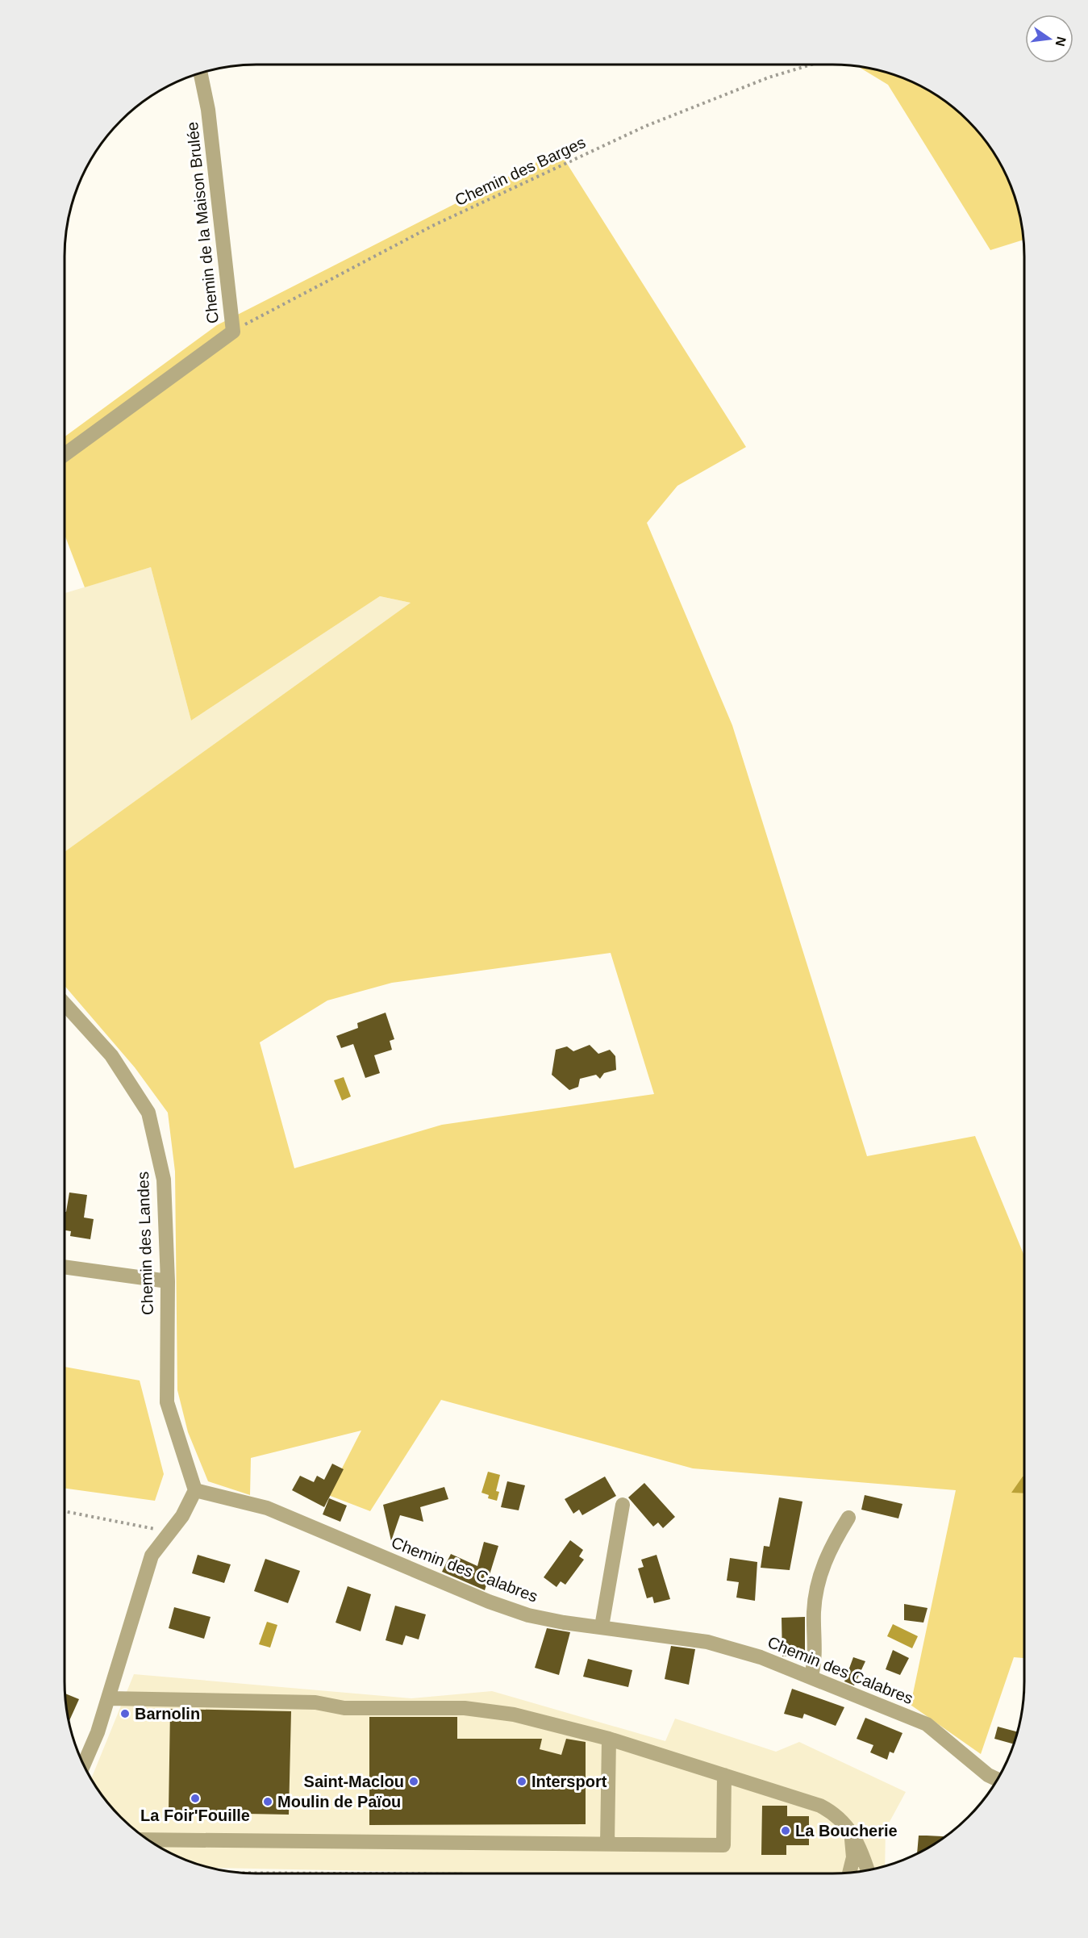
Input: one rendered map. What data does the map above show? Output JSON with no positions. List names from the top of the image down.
{
  "streets": {
    "street": ["Chemin de la Maison Brulée", "Chemin des Landes", "Chemin des Calabres"],
    "path": ["Chemin des Barges"]
  },
  "crossings": [
    ["Chemin des Barges", "Chemin de la Maison Brulée"],
    ["Chemin des Landes", "Chemin des Calabres"]
  ],
  "places": [
    "Barnolin",
    "Saint-Maclou",
    "Intersport",
    "La Foir'Fouille",
    "Moulin de Païou",
    "La Boucherie"
  ],
  "north": "right"
}
